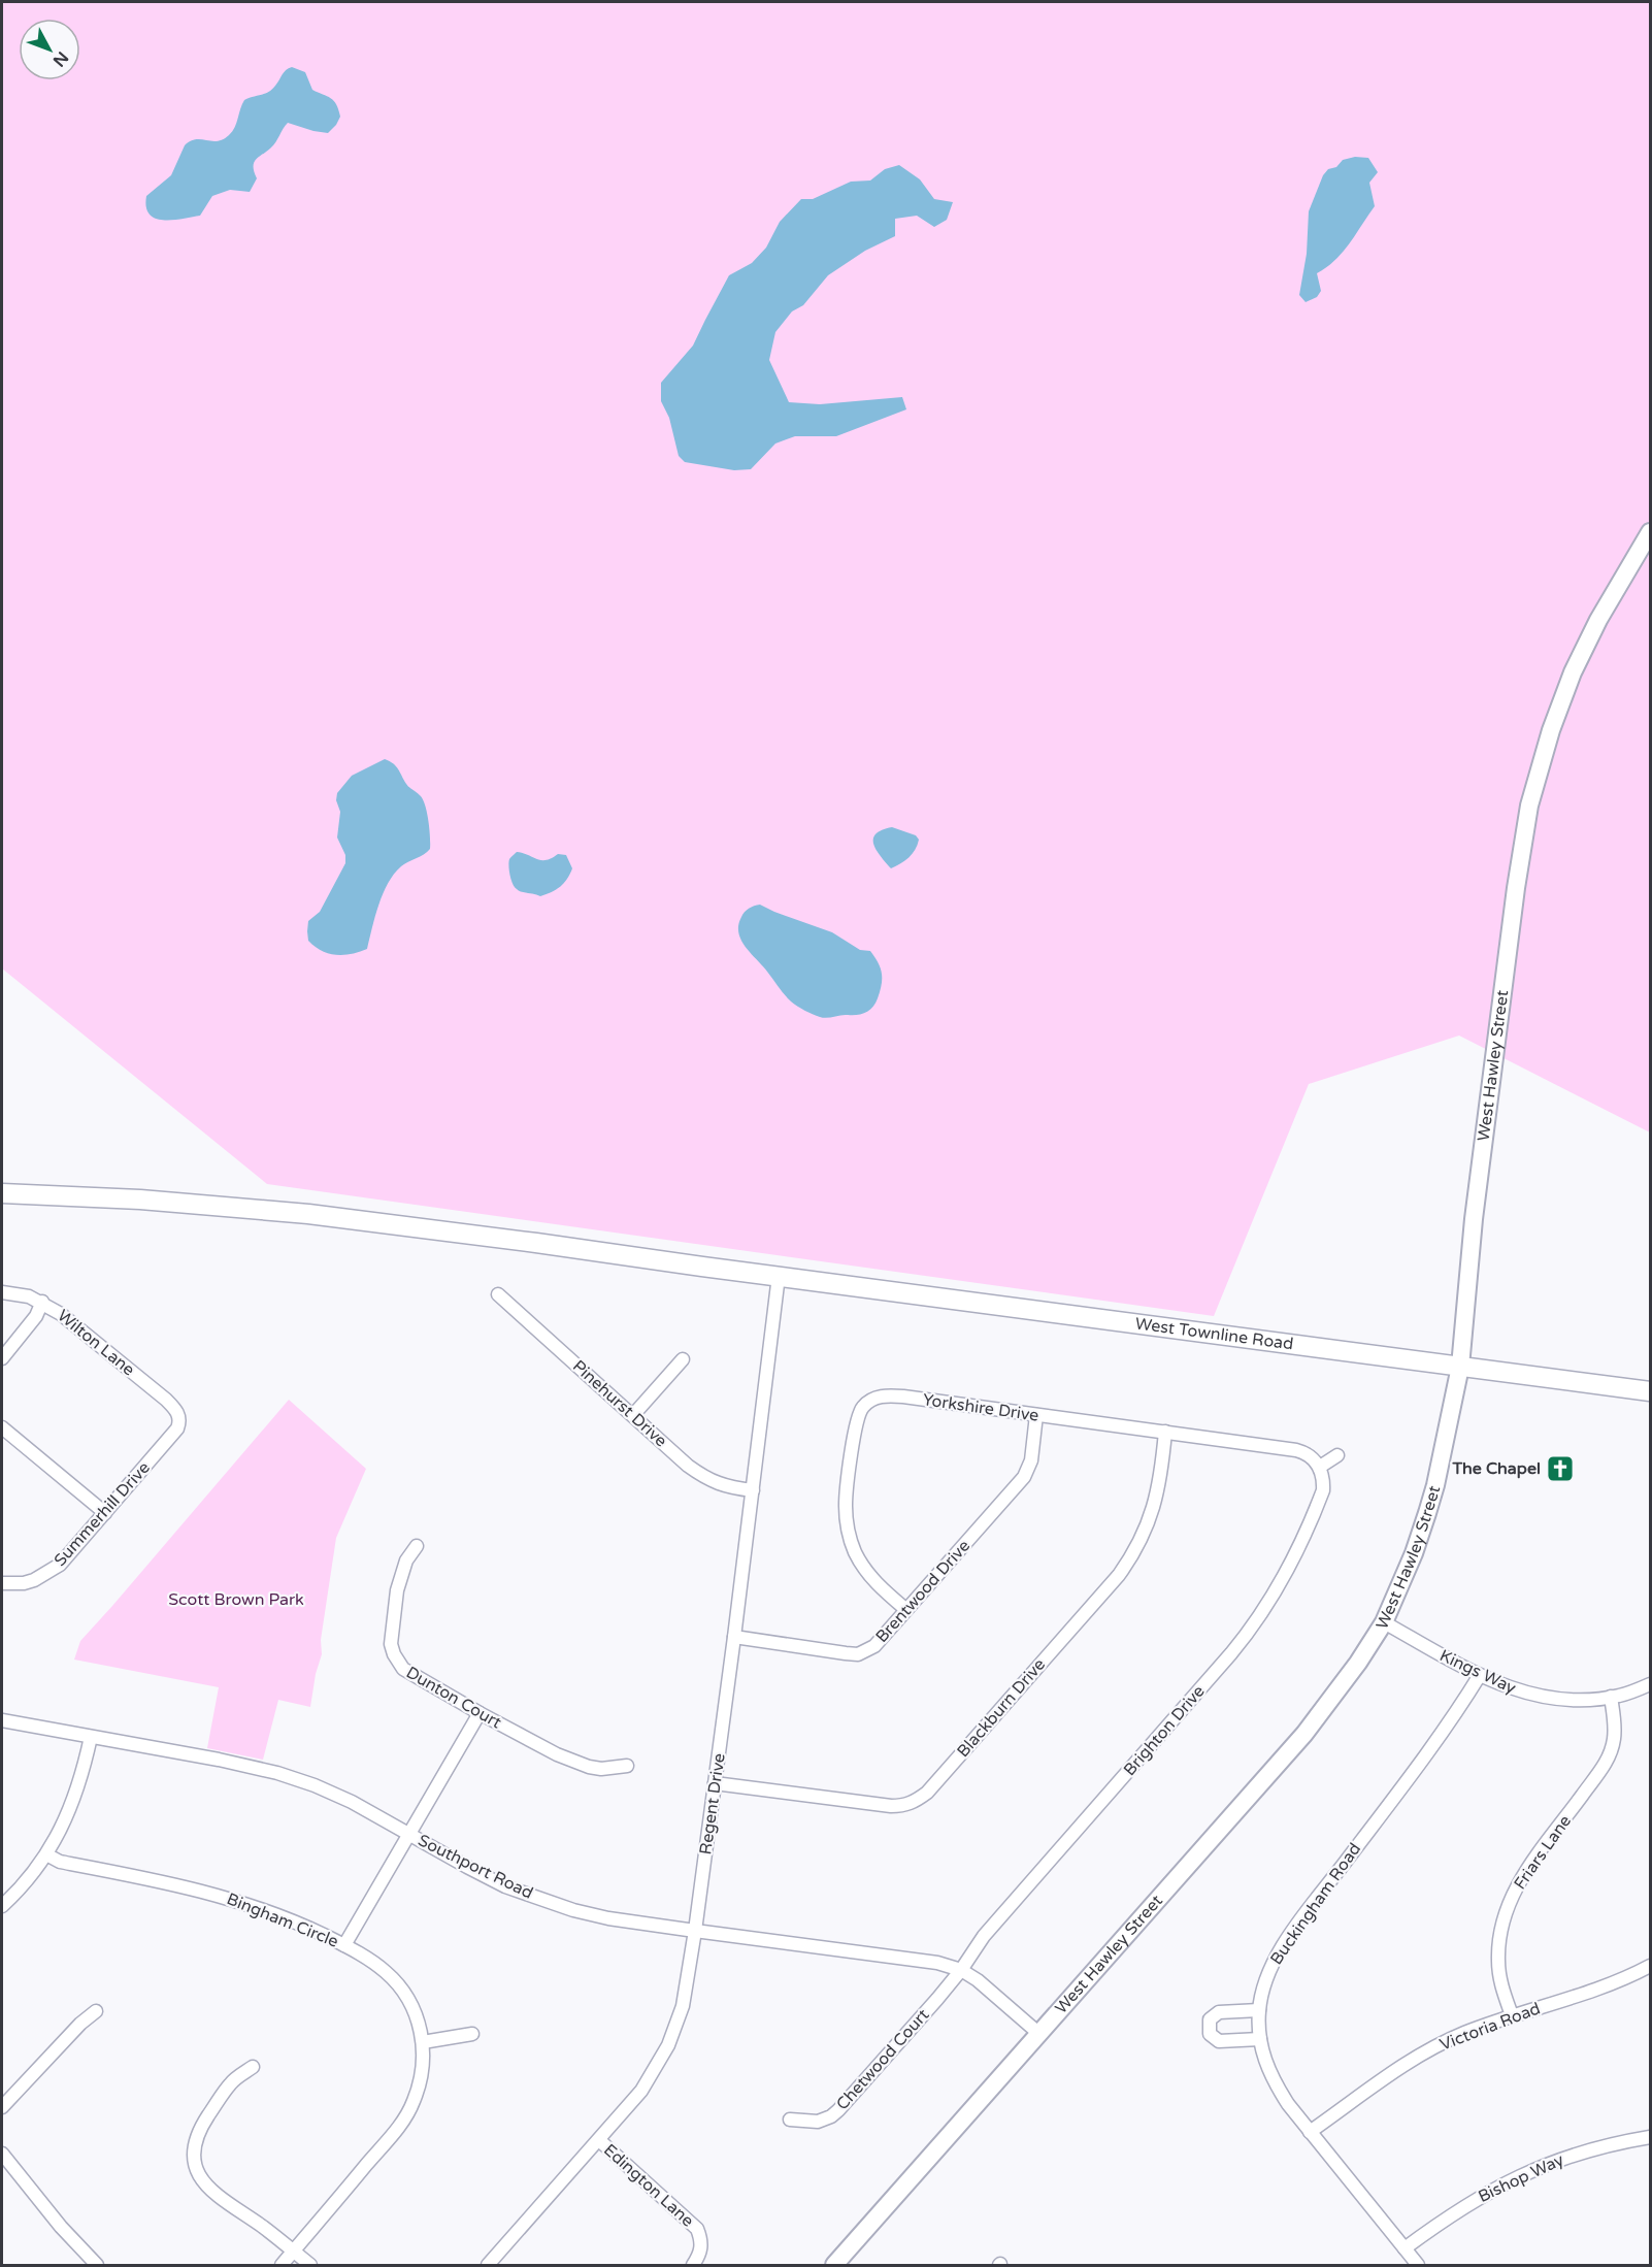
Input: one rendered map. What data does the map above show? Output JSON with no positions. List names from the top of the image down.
{
  "streets": {
    "main road": ["West Townline Road"],
    "street": [
      "West Hawley Street",
      "Wilton Lane",
      "Pinehurst Drive",
      "Yorkshire Drive",
      "Summerhill Drive",
      "Brentwood Drive",
      "Kings Way",
      "Dunton Court",
      "Blackburn Drive",
      "Brighton Drive",
      "Regent Drive",
      "Friars Lane",
      "Southport Road",
      "Buckingham Road",
      "Bingham Circle",
      "Victoria Road",
      "Chetwood Court",
      "Bishop Way",
      "Edington Lane"
    ]
  },
  "crossings": [
    ["West Hawley Street", "West Townline Road"],
    ["West Hawley Street", "Kings Way"],
    ["West Townline Road", "Regent Drive"],
    ["Wilton Lane", "Summerhill Drive"],
    ["Pinehurst Drive", "Regent Drive"],
    ["Yorkshire Drive", "Brentwood Drive"],
    ["Yorkshire Drive", "Blackburn Drive"],
    ["Yorkshire Drive", "Brighton Drive"],
    ["Brentwood Drive", "Regent Drive"],
    ["Kings Way", "Friars Lane"],
    ["Kings Way", "Buckingham Road"],
    ["Blackburn Drive", "Regent Drive"],
    ["Brighton Drive", "Southport Road"],
    ["Brighton Drive", "Chetwood Court"],
    ["Regent Drive", "Southport Road"],
    ["Regent Drive", "Edington Lane"],
    ["Friars Lane", "Victoria Road"],
    ["Southport Road", "Chetwood Court"],
    ["Buckingham Road", "Victoria Road"],
    ["Buckingham Road", "Bishop Way"]
  ],
  "parks": ["Scott Brown Park"],
  "places": {
    "church": ["The Chapel"]
  },
  "north": "bottom right"
}
